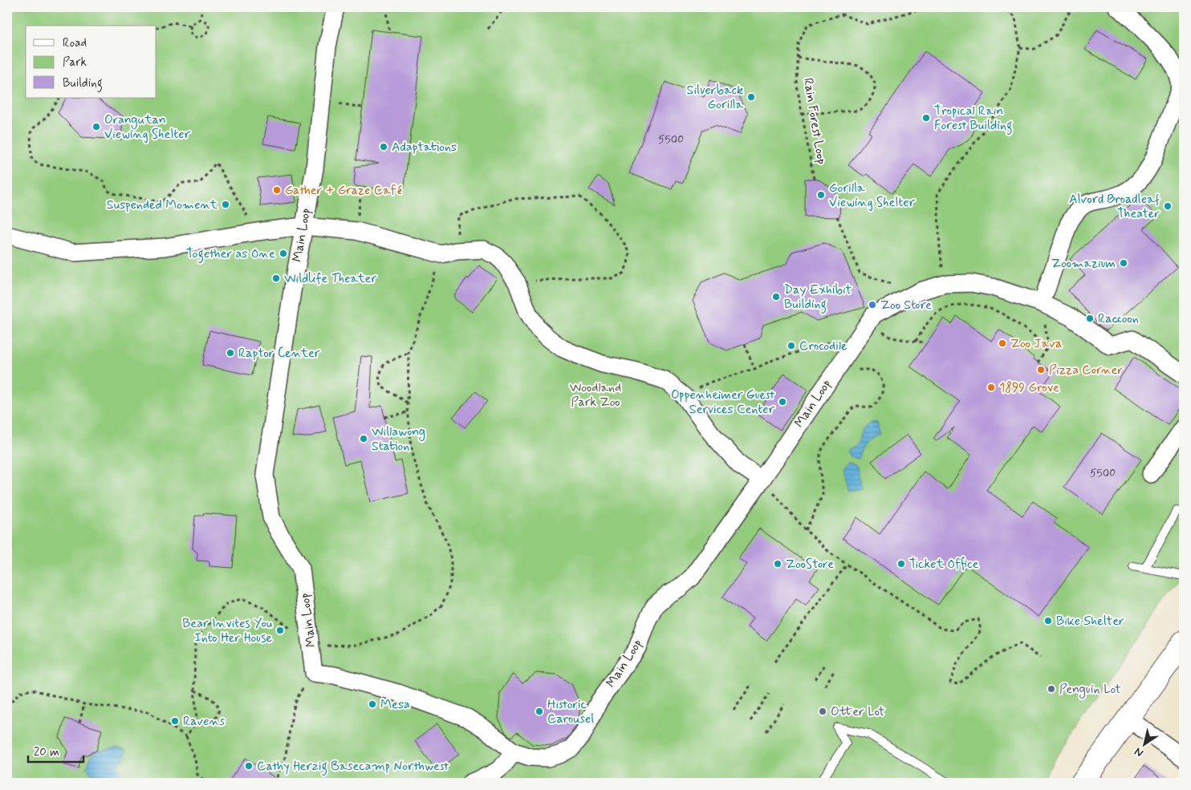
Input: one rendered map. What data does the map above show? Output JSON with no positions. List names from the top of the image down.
{
  "streets": {
    "street": ["Main Loop"],
    "path": ["Rain Forest Loop"]
  },
  "parks": ["Woodland Park Zoo"],
  "places": [
    "Silverback Gorilla",
    "Tropical Rain Forest Building",
    "Orangutan Viewing Shelter",
    "Adaptations",
    "Gather + Graze Café",
    "Gorilla Viewing Shelter",
    "Suspended Moment",
    "Alvord Broadleaf Theater",
    "Together as One",
    "Zoomazium",
    "Wildlife Theater",
    "Day Exhibit Building",
    "Zoo Store",
    "Raccoon",
    "Zoo Java",
    "Crocodile",
    "Raptor Center",
    "Pizza Corner",
    "1899 Grove",
    "Oppenheimer Guest Services Center",
    "Willawong Station",
    "ZooStore",
    "Ticket Office",
    "Bike Shelter",
    "Bear Invites You Into Her House",
    "Penguin Lot",
    "Mesa",
    "Historic Carousel",
    "Otter Lot",
    "Ravens",
    "Cathy Herzig Basecamp Northwest"
  ],
  "house_numbers": ["5500", "5500"],
  "legend": ["Road", "Park", "Building"],
  "scale_bar": "20 m",
  "north": "bottom left"
}
